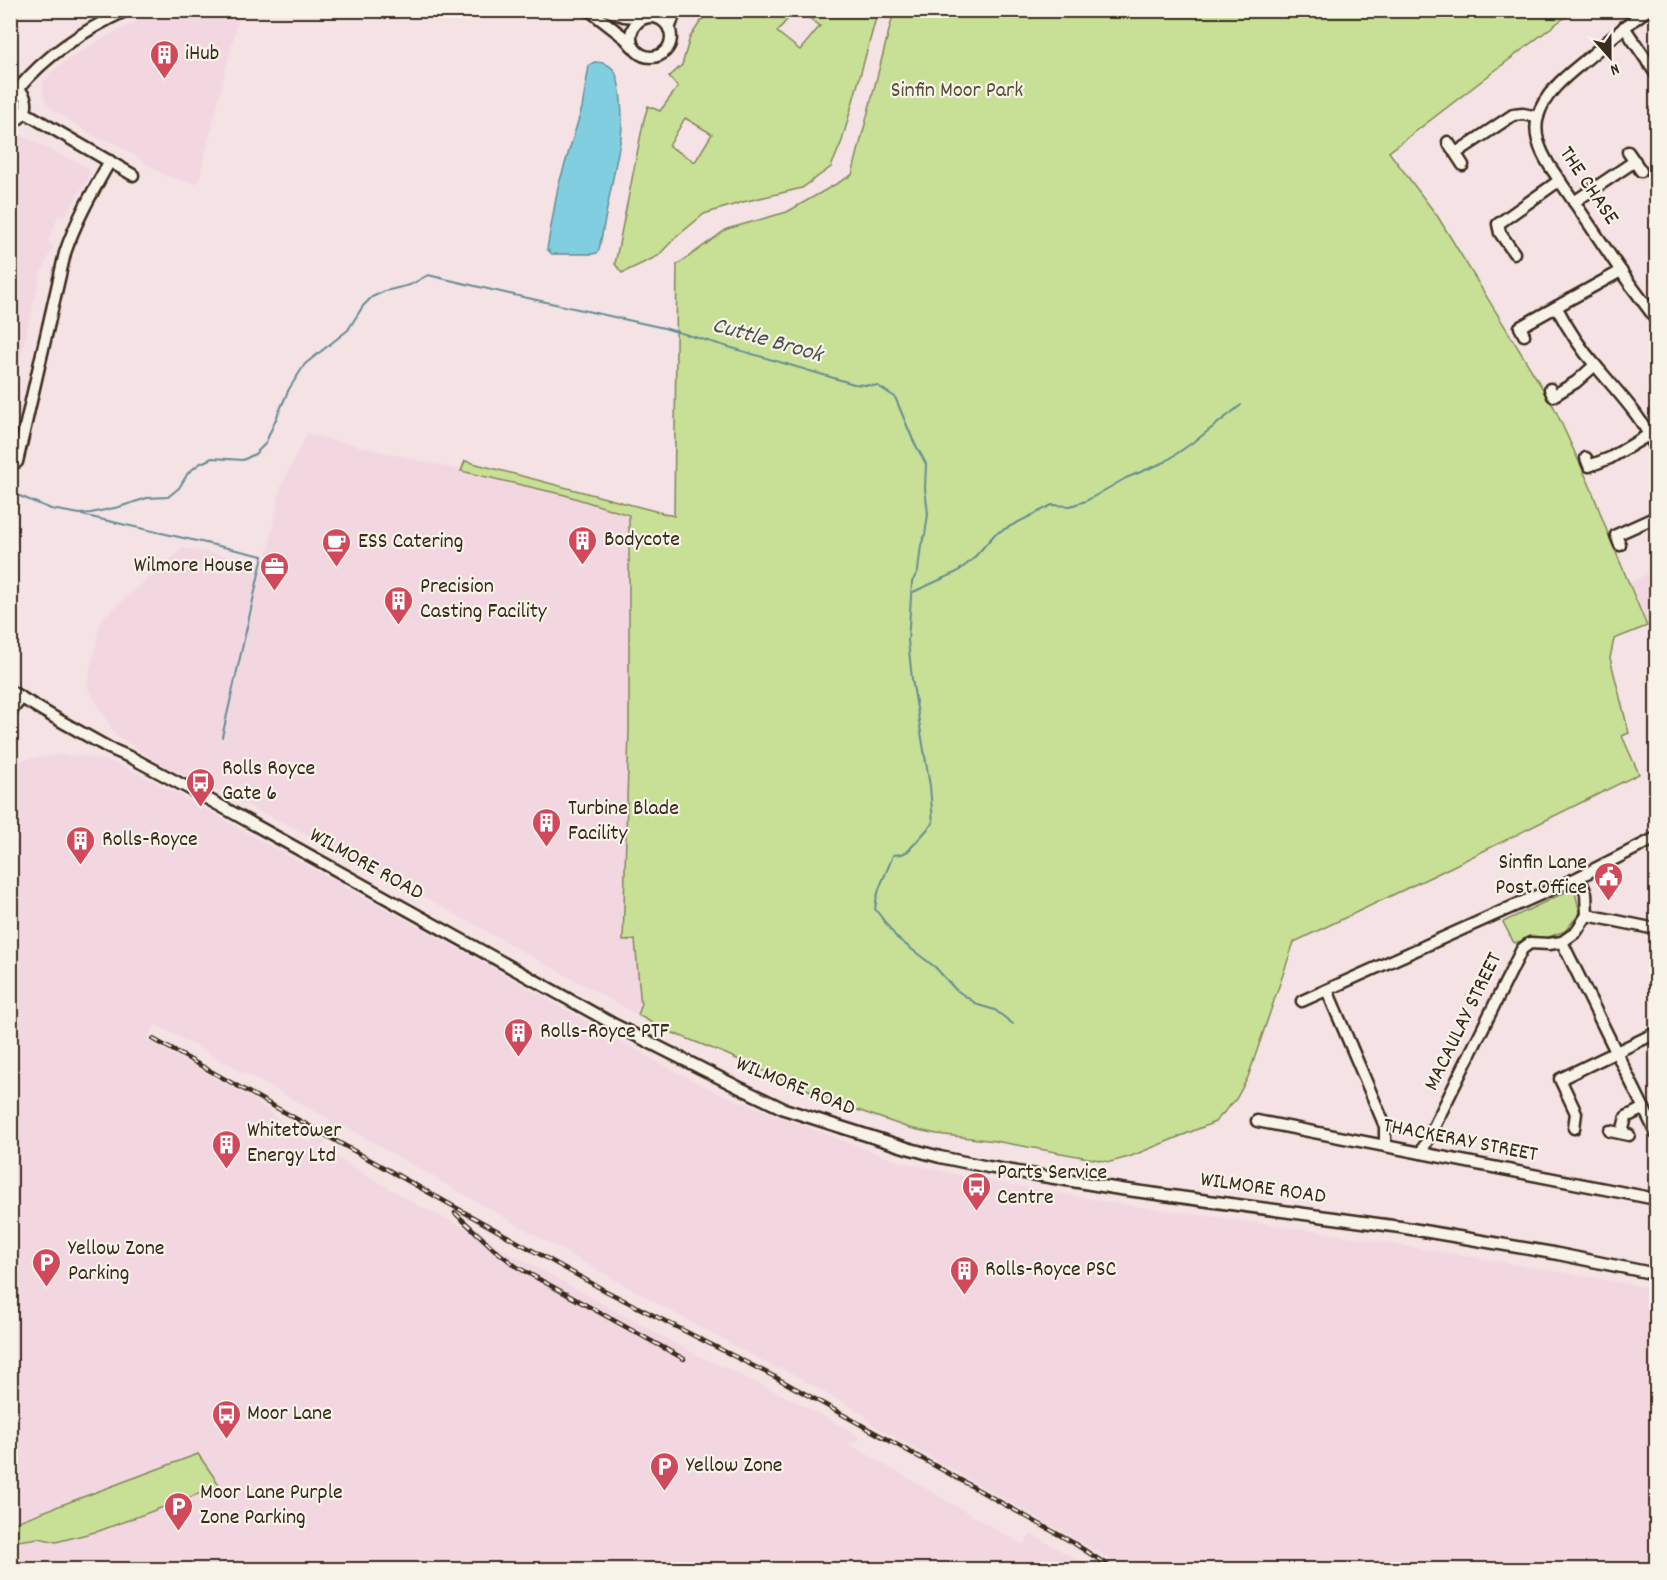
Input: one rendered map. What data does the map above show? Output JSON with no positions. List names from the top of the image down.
{
  "streets": {
    "street": [
      "THE CHASE",
      "WILMORE ROAD",
      "MACAULAY STREET",
      "THACKERAY STREET"
    ]
  },
  "crossings": [
    ["MACAULAY STREET", "THACKERAY STREET"]
  ],
  "water": ["Cuttle Brook"],
  "parks": ["Sinfin Moor Park"],
  "places": {
    "building": [
      "iHub",
      "Bodycote",
      "Precision Casting Facility",
      "Turbine Blade Facility",
      "Rolls-Royce",
      "Rolls-Royce PTF",
      "Whitetower Energy Ltd",
      "Rolls-Royce PSC"
    ],
    "cafe": ["ESS Catering"],
    "office": ["Wilmore House"],
    "bus stop": ["Rolls Royce Gate 6", "Parts Service Centre", "Moor Lane"],
    "public building": ["Sinfin Lane Post Office"],
    "parking": ["Yellow Zone Parking", "Yellow Zone", "Moor Lane Purple Zone Parking"]
  },
  "north": "bottom"
}
